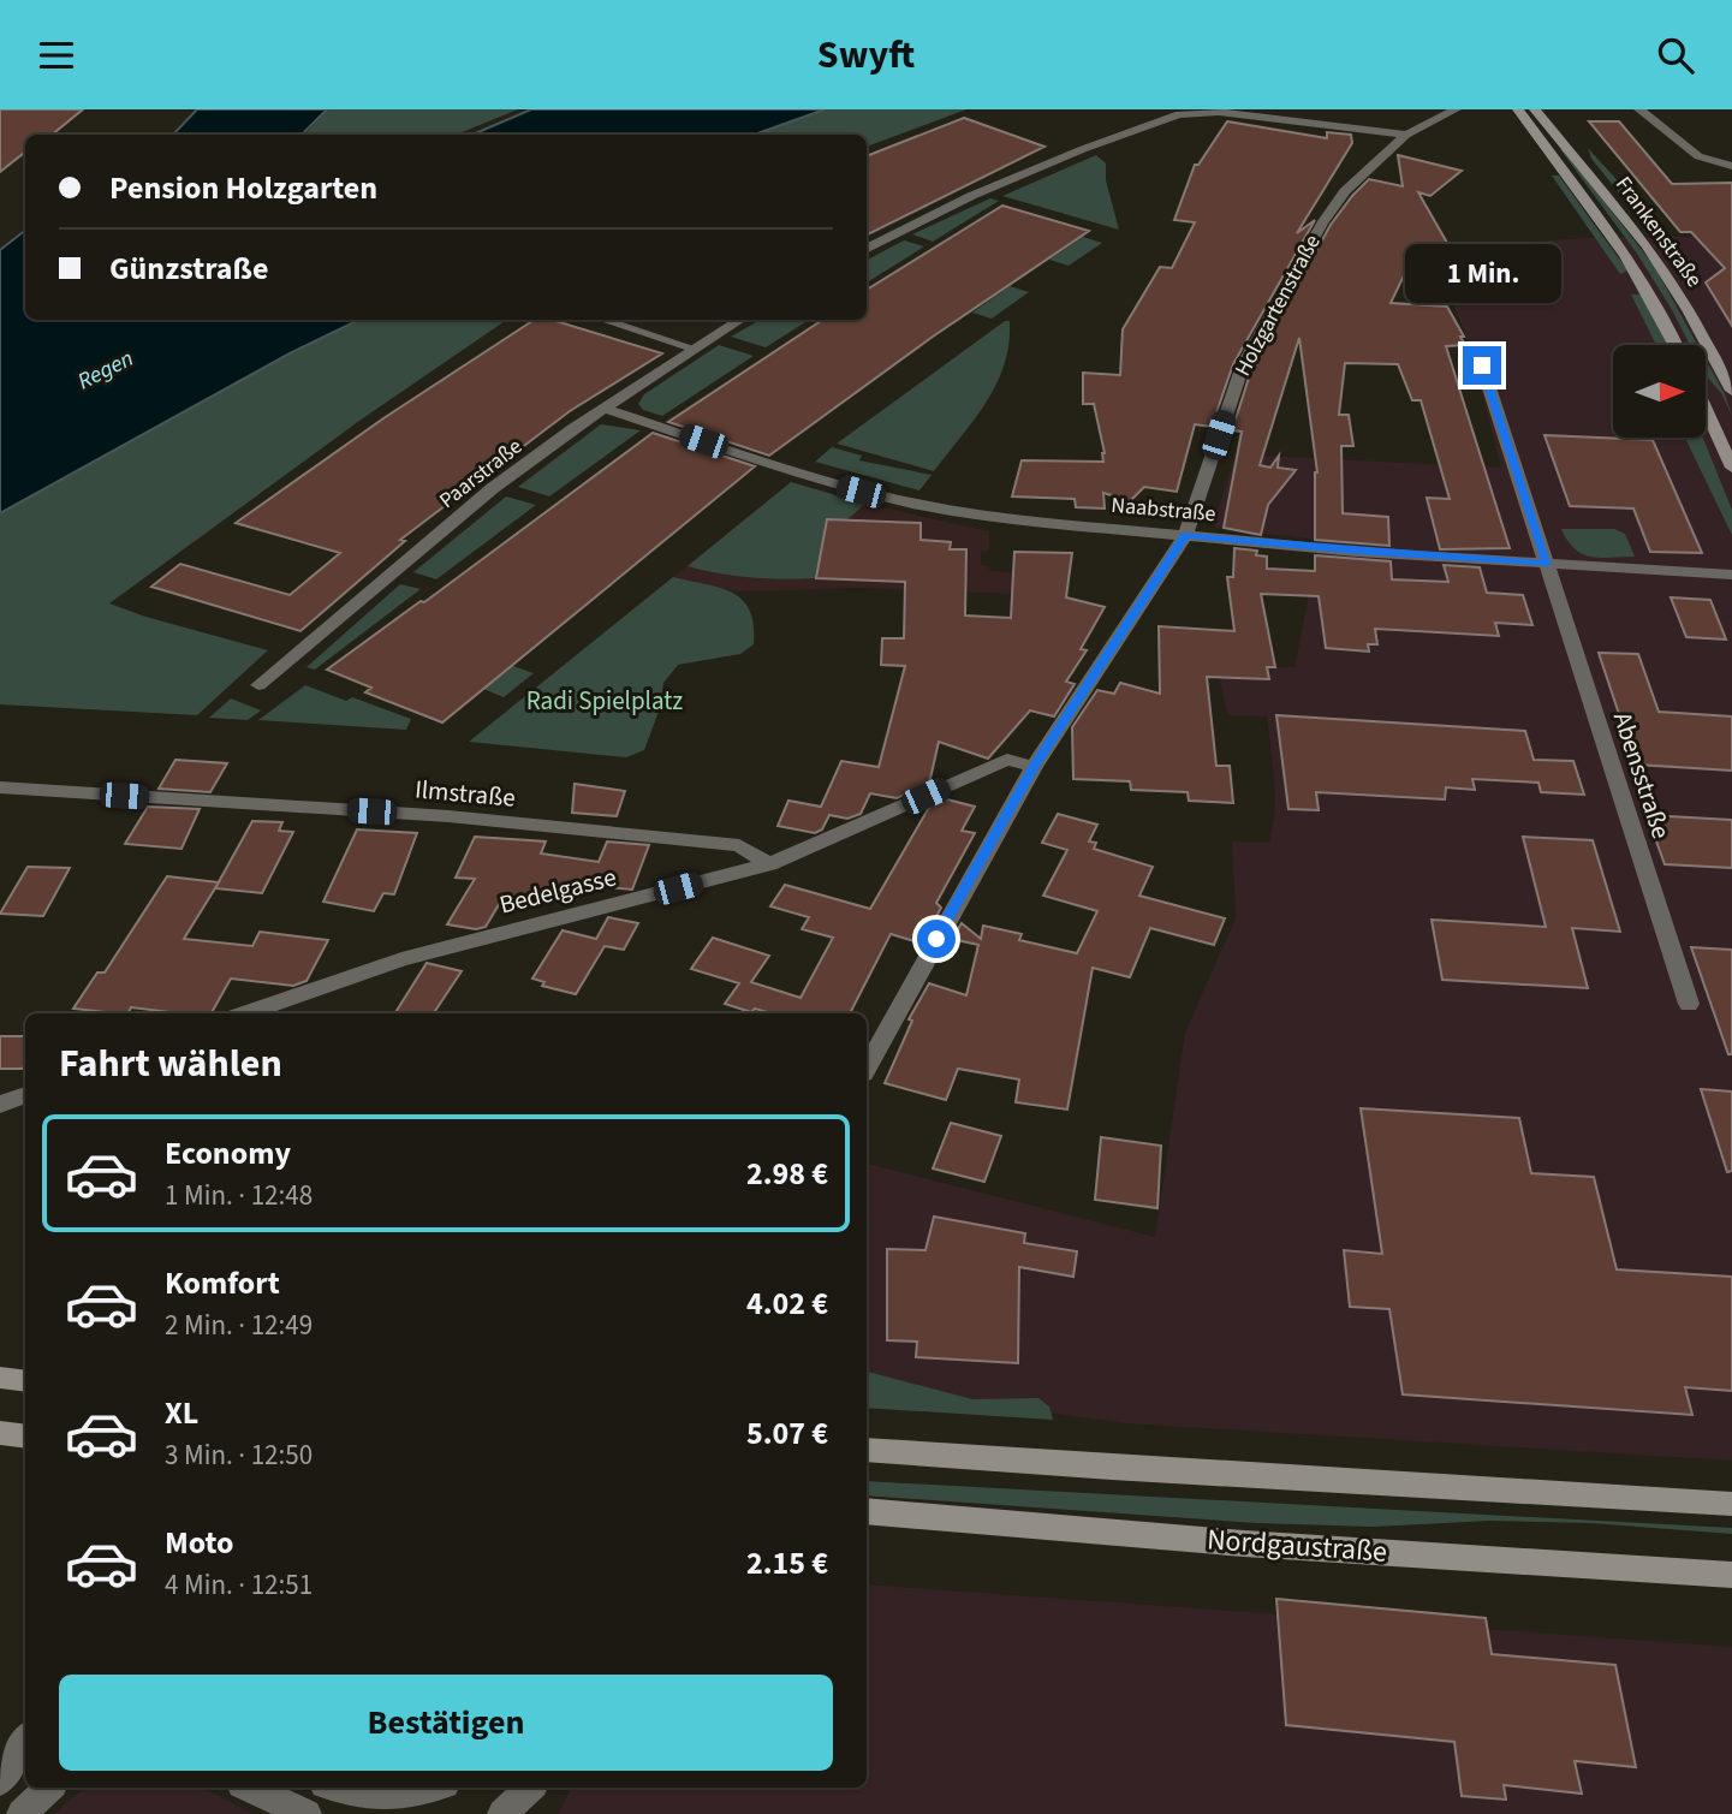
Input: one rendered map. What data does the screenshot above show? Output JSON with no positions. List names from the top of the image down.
{
  "streets": {
    "main road": ["Frankenstraße", "Nordgaustraße"],
    "street": [
      "Holzgartenstraße",
      "Paarstraße",
      "Naabstraße",
      "Abensstraße",
      "Ilmstraße",
      "Bedelgasse"
    ]
  },
  "crossings": [
    ["Holzgartenstraße", "Naabstraße"],
    ["Holzgartenstraße", "Bedelgasse"],
    ["Paarstraße", "Naabstraße"],
    ["Naabstraße", "Abensstraße"],
    ["Ilmstraße", "Bedelgasse"]
  ],
  "water": ["Regen"],
  "parks": ["Radi Spielplatz"],
  "north": "right",
  "page": {
    "header": "Swyft",
    "banner": ["Pension Holzgarten", "Günzstraße"],
    "bubble": "1 Min.",
    "heading": "Fahrt wählen",
    "list": [
      {
        "name": "Economy",
        "note": "1 Min. · 12:48",
        "value": "2.98 €"
      },
      {
        "name": "Komfort",
        "note": "2 Min. · 12:49",
        "value": "4.02 €"
      },
      {
        "name": "XL",
        "note": "3 Min. · 12:50",
        "value": "5.07 €"
      },
      {
        "name": "Moto",
        "note": "4 Min. · 12:51",
        "value": "2.15 €"
      }
    ],
    "buttons": "Bestätigen"
  }
}
